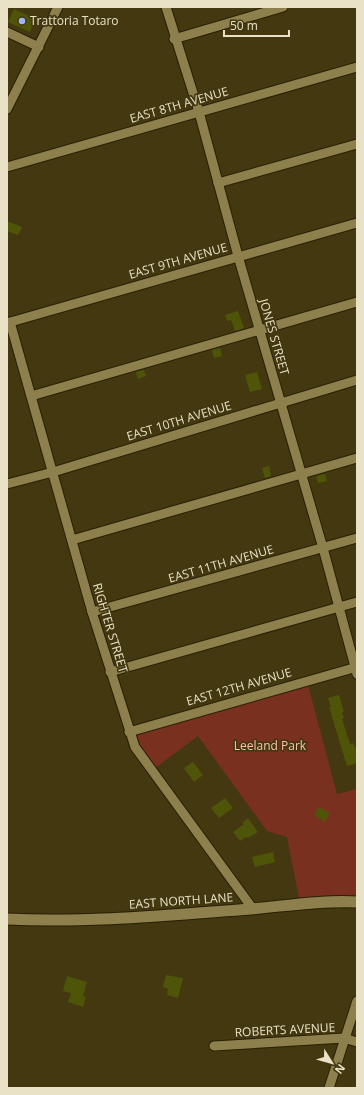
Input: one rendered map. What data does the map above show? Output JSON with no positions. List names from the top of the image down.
{
  "streets": {
    "street": [
      "EAST 8TH AVENUE",
      "EAST 9TH AVENUE",
      "JONES STREET",
      "EAST 10TH AVENUE",
      "EAST 11TH AVENUE",
      "RIGHTER STREET",
      "EAST 12TH AVENUE",
      "EAST NORTH LANE",
      "ROBERTS AVENUE"
    ]
  },
  "crossings": [
    ["EAST 8TH AVENUE", "JONES STREET"],
    ["EAST 9TH AVENUE", "JONES STREET"],
    ["EAST 9TH AVENUE", "RIGHTER STREET"],
    ["JONES STREET", "EAST 10TH AVENUE"],
    ["JONES STREET", "EAST 11TH AVENUE"],
    ["JONES STREET", "EAST 12TH AVENUE"],
    ["EAST 10TH AVENUE", "RIGHTER STREET"],
    ["EAST 11TH AVENUE", "RIGHTER STREET"],
    ["RIGHTER STREET", "EAST 12TH AVENUE"],
    ["RIGHTER STREET", "EAST NORTH LANE"]
  ],
  "parks": ["Leeland Park"],
  "places": ["Trattoria Totaro"],
  "scale_bar": "50 m",
  "north": "bottom right"
}
